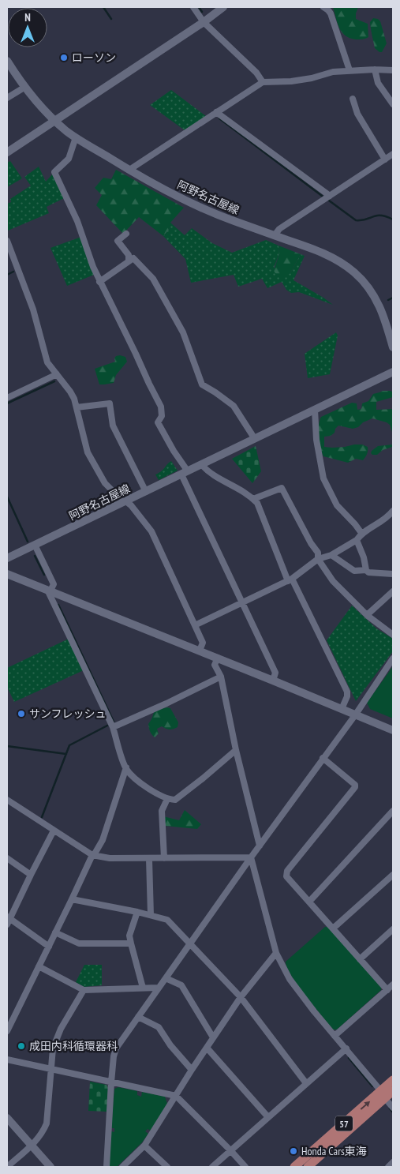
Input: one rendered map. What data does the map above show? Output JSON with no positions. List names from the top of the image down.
{
  "streets": {
    "main road": ["阿野名古屋線", "57"]
  },
  "places": [
    "ローソン",
    "サンフレッシュ",
    "成田内科循環器科",
    "Honda Cars東海"
  ],
  "north": "top"
}
